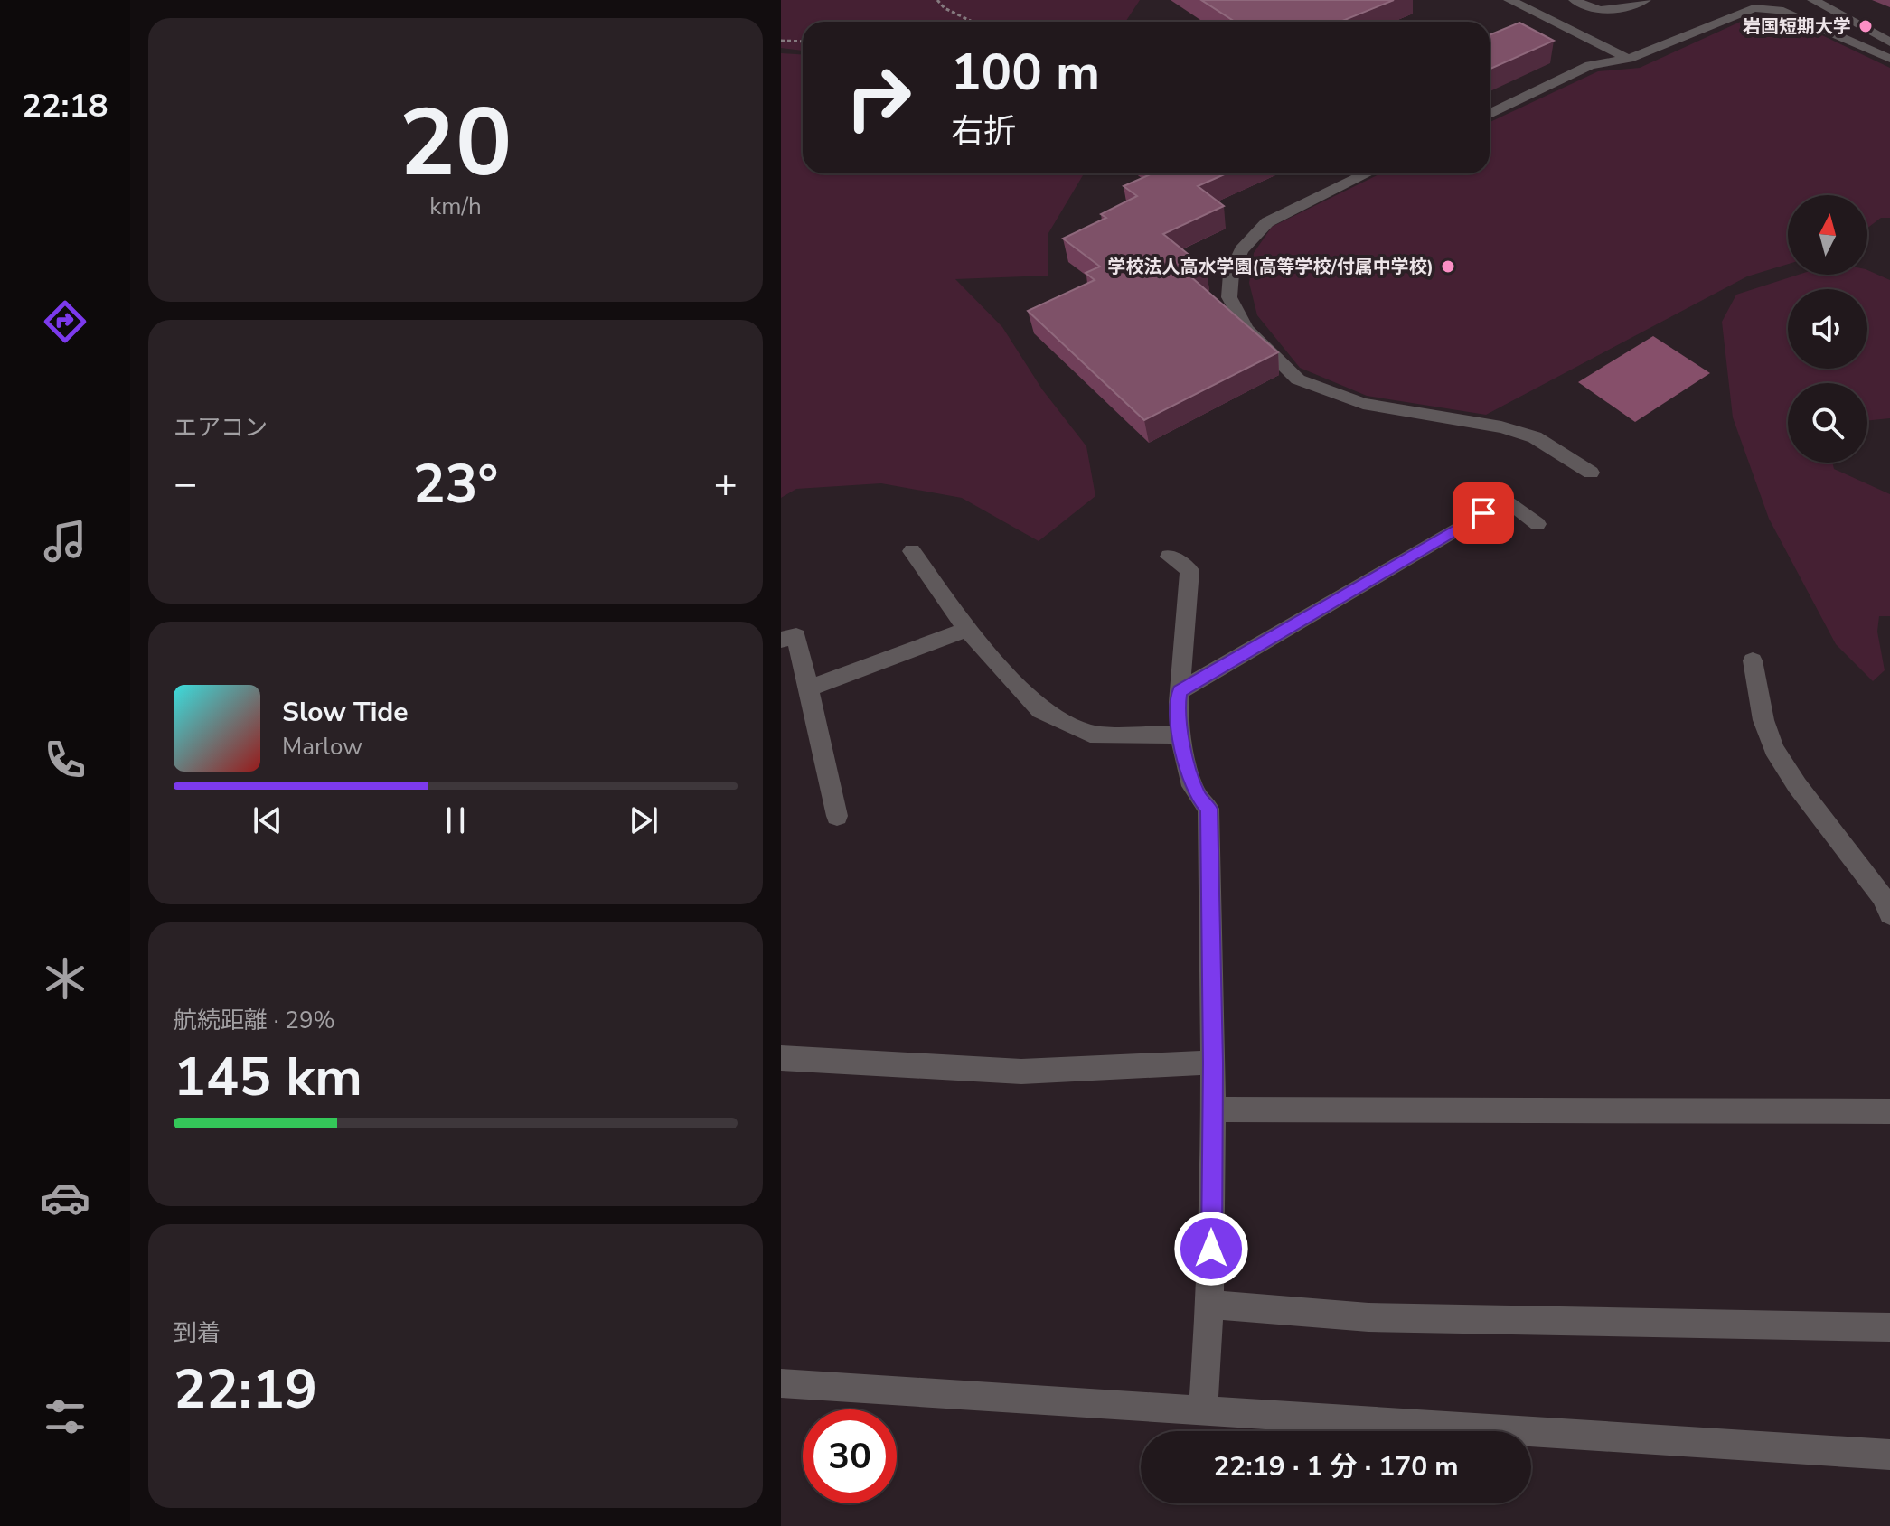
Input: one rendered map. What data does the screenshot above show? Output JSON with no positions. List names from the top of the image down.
{
  "places": ["岩国短期大学", "学校法人高水学園(高等学校/付属中学校)"],
  "north": "top",
  "page": {
    "tabs": "22:18",
    "tile": [
      ["20", "km/h"],
      "エアコン",
      ["航続距離 · 29%", "145 km"],
      ["到着", "22:19"]
    ],
    "turn": ["100 m", "右折"],
    "heat": ["−", "23°", "+"],
    "song": ["Slow Tide", "Marlow"],
    "limit": "30",
    "trip": "22:19 · 1 分 · 170 m"
  }
}
